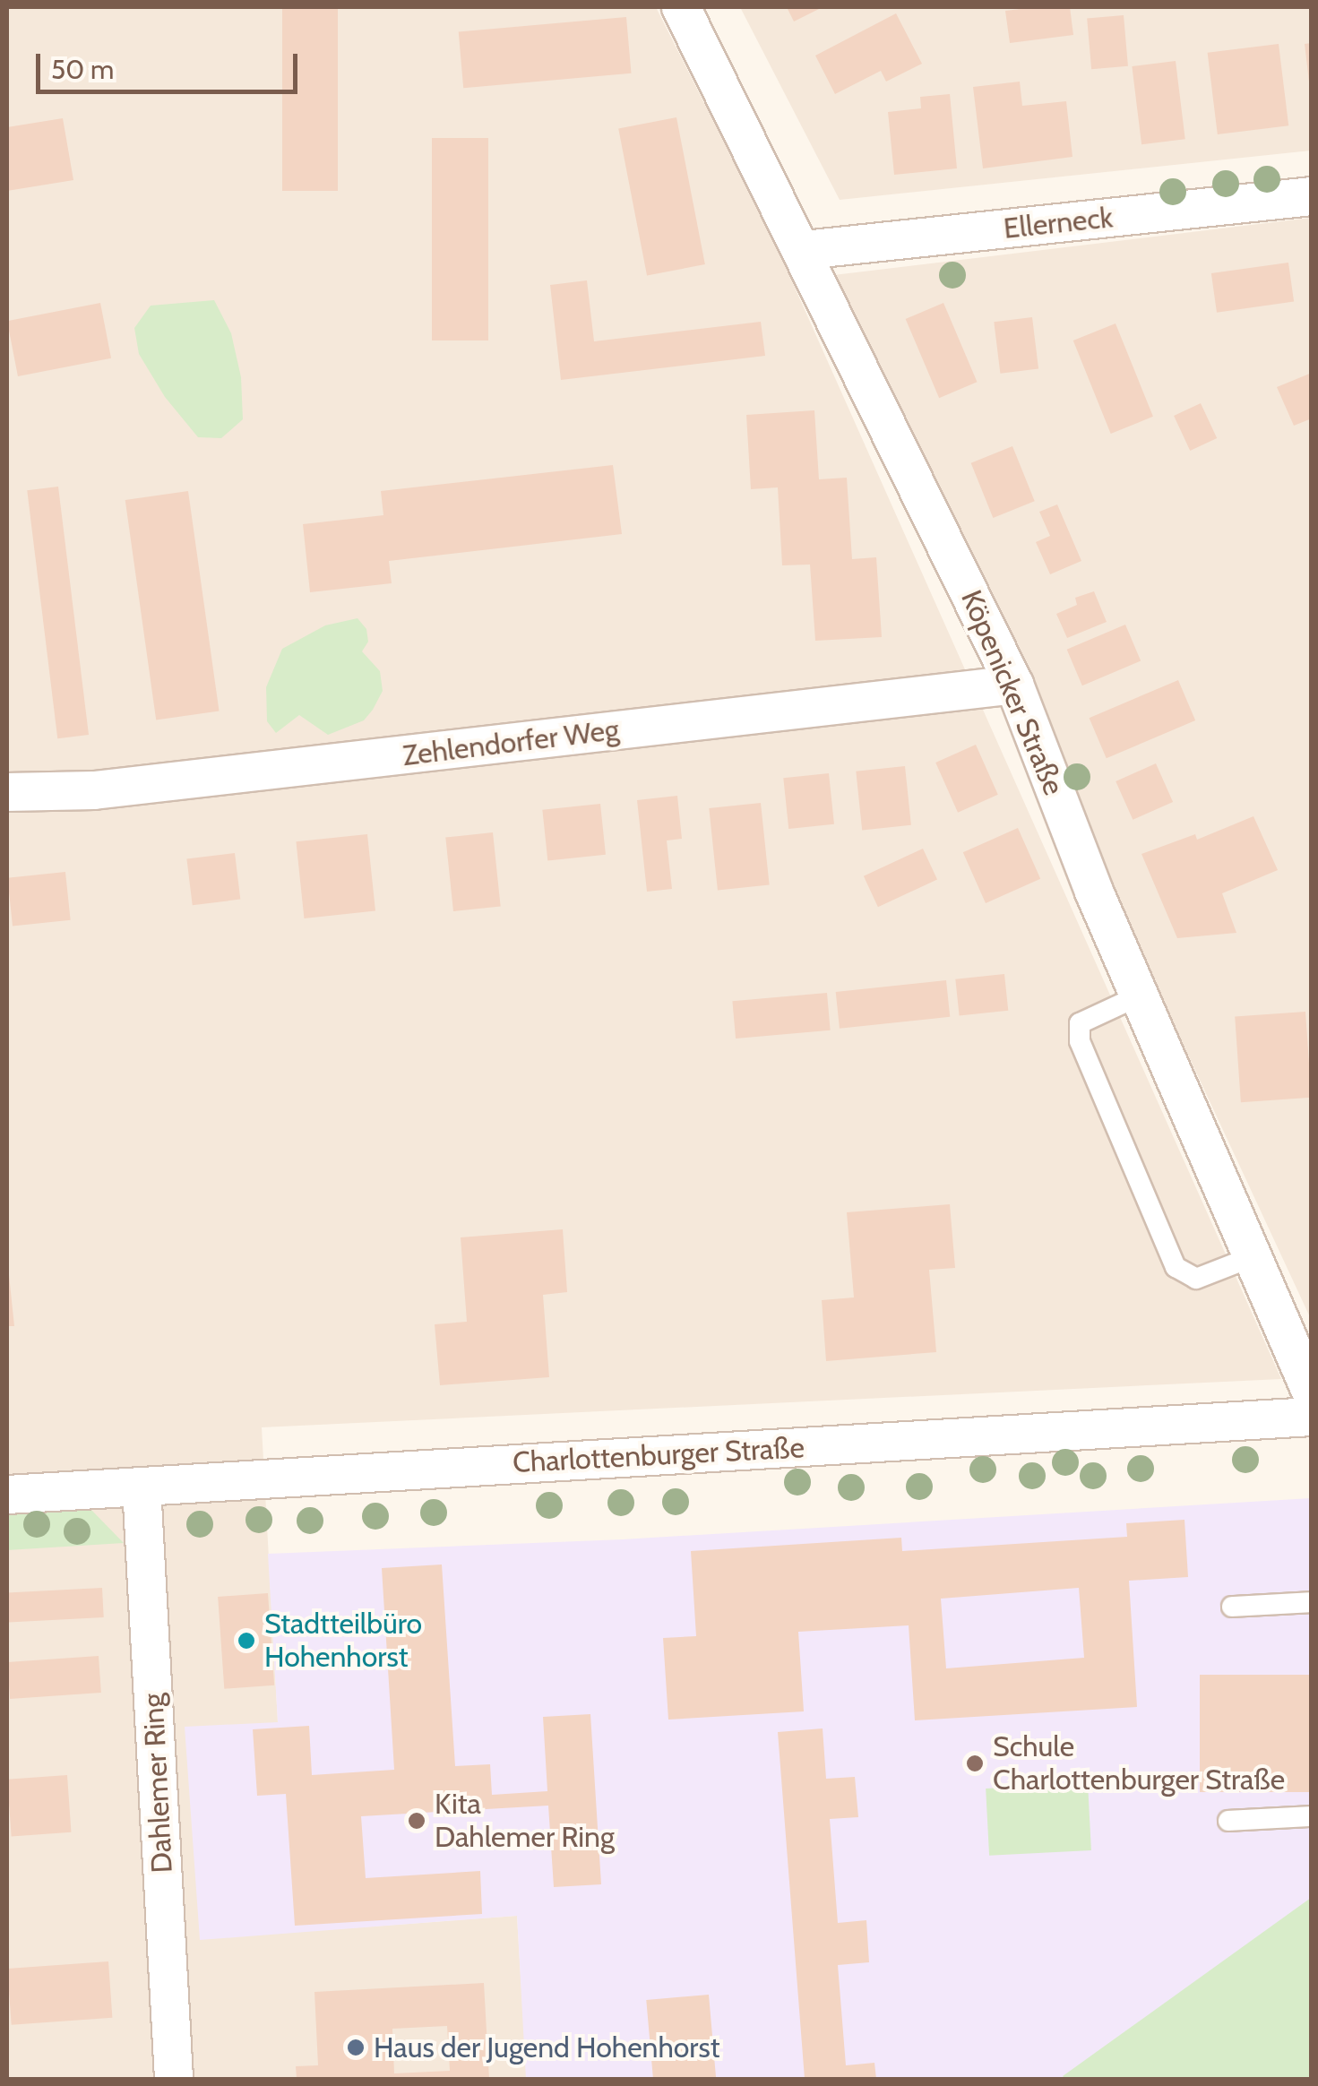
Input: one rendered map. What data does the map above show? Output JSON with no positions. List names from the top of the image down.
{
  "streets": {
    "street": [
      "Ellerneck",
      "Köpenicker Straße",
      "Zehlendorfer Weg",
      "Charlottenburger Straße",
      "Dahlemer Ring"
    ]
  },
  "crossings": [
    ["Ellerneck", "Köpenicker Straße"],
    ["Köpenicker Straße", "Zehlendorfer Weg"],
    ["Charlottenburger Straße", "Dahlemer Ring"]
  ],
  "places": [
    "Stadtteilbüro Hohenhorst",
    "Schule Charlottenburger Straße",
    "Kita Dahlemer Ring",
    "Haus der Jugend Hohenhorst"
  ],
  "scale_bar": "50 m"
}
